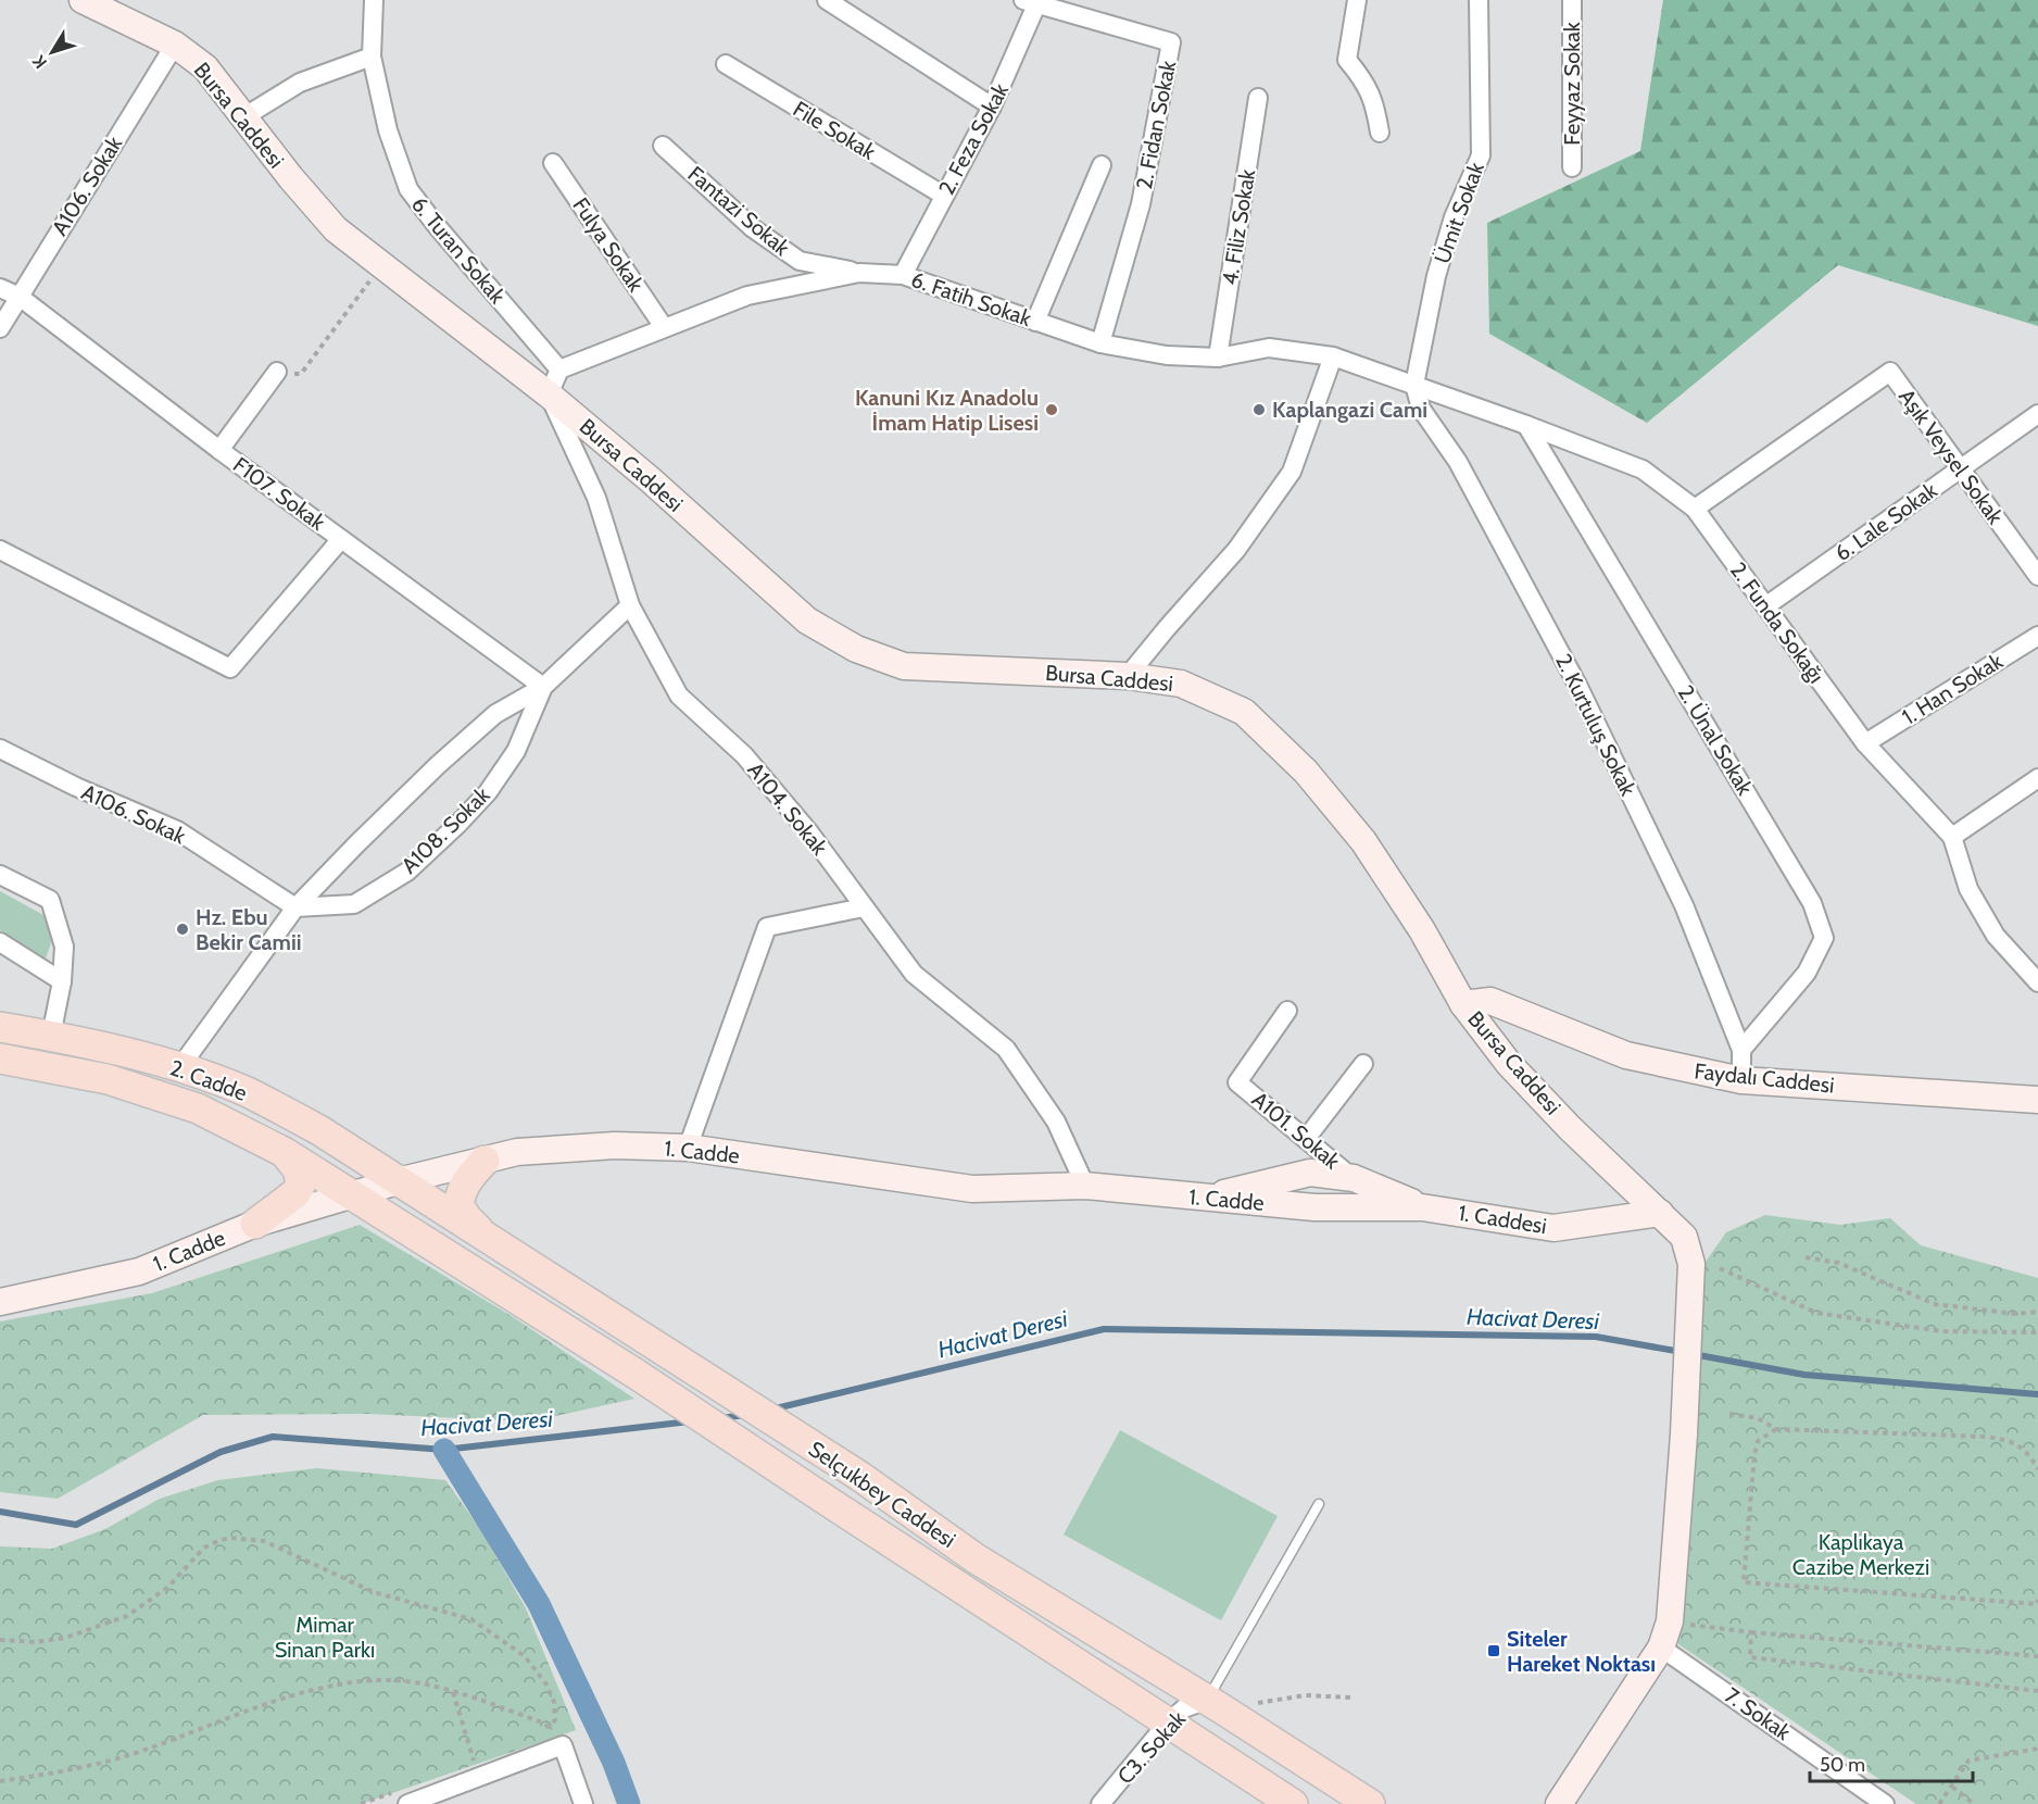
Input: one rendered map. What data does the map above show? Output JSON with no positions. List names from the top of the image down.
{
  "streets": {
    "main road": [
      "Bursa Caddesi",
      "Faydalı Caddesi",
      "2. Cadde",
      "1. Cadde",
      "1. Caddesi",
      "Selçukbey Caddesi"
    ],
    "street": [
      "Feyyaz Sokak",
      "2. Fidan Sokak",
      "File Sokak",
      "2. Feza Sokak",
      "A106. Sokak",
      "Fantazi Sokak",
      "Ümit Sokak",
      "4. Filiz Sokak",
      "Fulya Sokak",
      "6. Turan Sokak",
      "6. Fatih Sokak",
      "Aşık Veysel Sokak",
      "F107. Sokak",
      "6. Lale Sokak",
      "2. Funda Sokağı",
      "1. Han Sokak",
      "2. Kurtuluş Sokak",
      "2. Ünal Sokak",
      "A104. Sokak",
      "A108. Sokak",
      "A101. Sokak",
      "7. Sokak",
      "C3. Sokak"
    ]
  },
  "crossings": [
    ["Bursa Caddesi", "A106. Sokak"],
    ["Bursa Caddesi", "A104. Sokak"],
    ["Bursa Caddesi", "Faydalı Caddesi"],
    ["Bursa Caddesi", "1. Caddesi"],
    ["Bursa Caddesi", "7. Sokak"],
    ["2. Fidan Sokak", "2. Feza Sokak"],
    ["2. Fidan Sokak", "6. Fatih Sokak"],
    ["File Sokak", "2. Feza Sokak"],
    ["2. Feza Sokak", "6. Fatih Sokak"],
    ["A106. Sokak", "F107. Sokak"],
    ["A106. Sokak", "A108. Sokak"],
    ["Fantazi Sokak", "6. Fatih Sokak"],
    ["Ümit Sokak", "6. Fatih Sokak"],
    ["Ümit Sokak", "2. Funda Sokağı"],
    ["Ümit Sokak", "2. Kurtuluş Sokak"],
    ["4. Filiz Sokak", "6. Fatih Sokak"],
    ["Fulya Sokak", "6. Fatih Sokak"],
    ["6. Turan Sokak", "6. Fatih Sokak"],
    ["6. Fatih Sokak", "2. Funda Sokağı"],
    ["6. Fatih Sokak", "2. Kurtuluş Sokak"],
    ["Aşık Veysel Sokak", "6. Lale Sokak"],
    ["Aşık Veysel Sokak", "2. Funda Sokağı"],
    ["F107. Sokak", "A108. Sokak"],
    ["6. Lale Sokak", "2. Funda Sokağı"],
    ["2. Funda Sokağı", "1. Han Sokak"],
    ["2. Funda Sokağı", "2. Kurtuluş Sokak"],
    ["2. Funda Sokağı", "2. Ünal Sokak"],
    ["2. Kurtuluş Sokak", "2. Ünal Sokak"],
    ["2. Kurtuluş Sokak", "Faydalı Caddesi"],
    ["A104. Sokak", "A108. Sokak"],
    ["A104. Sokak", "1. Cadde"],
    ["A108. Sokak", "2. Cadde"],
    ["2. Cadde", "1. Cadde"],
    ["2. Cadde", "Selçukbey Caddesi"],
    ["1. Cadde", "1. Caddesi"],
    ["1. Cadde", "Selçukbey Caddesi"],
    ["Selçukbey Caddesi", "C3. Sokak"]
  ],
  "water": ["Hacivat Deresi"],
  "parks": ["Kaplıkaya Cazibe Merkezi", "Mimar Sinan Parkı"],
  "places": {
    "other": ["Kanuni Kız Anadolu İmam Hatip Lisesi", "Kaplangazi Cami", "Hz. Ebu Bekir Camii"],
    "transit": ["Siteler Hareket Noktası"]
  },
  "scale_bar": "50 m",
  "north": "bottom left"
}
